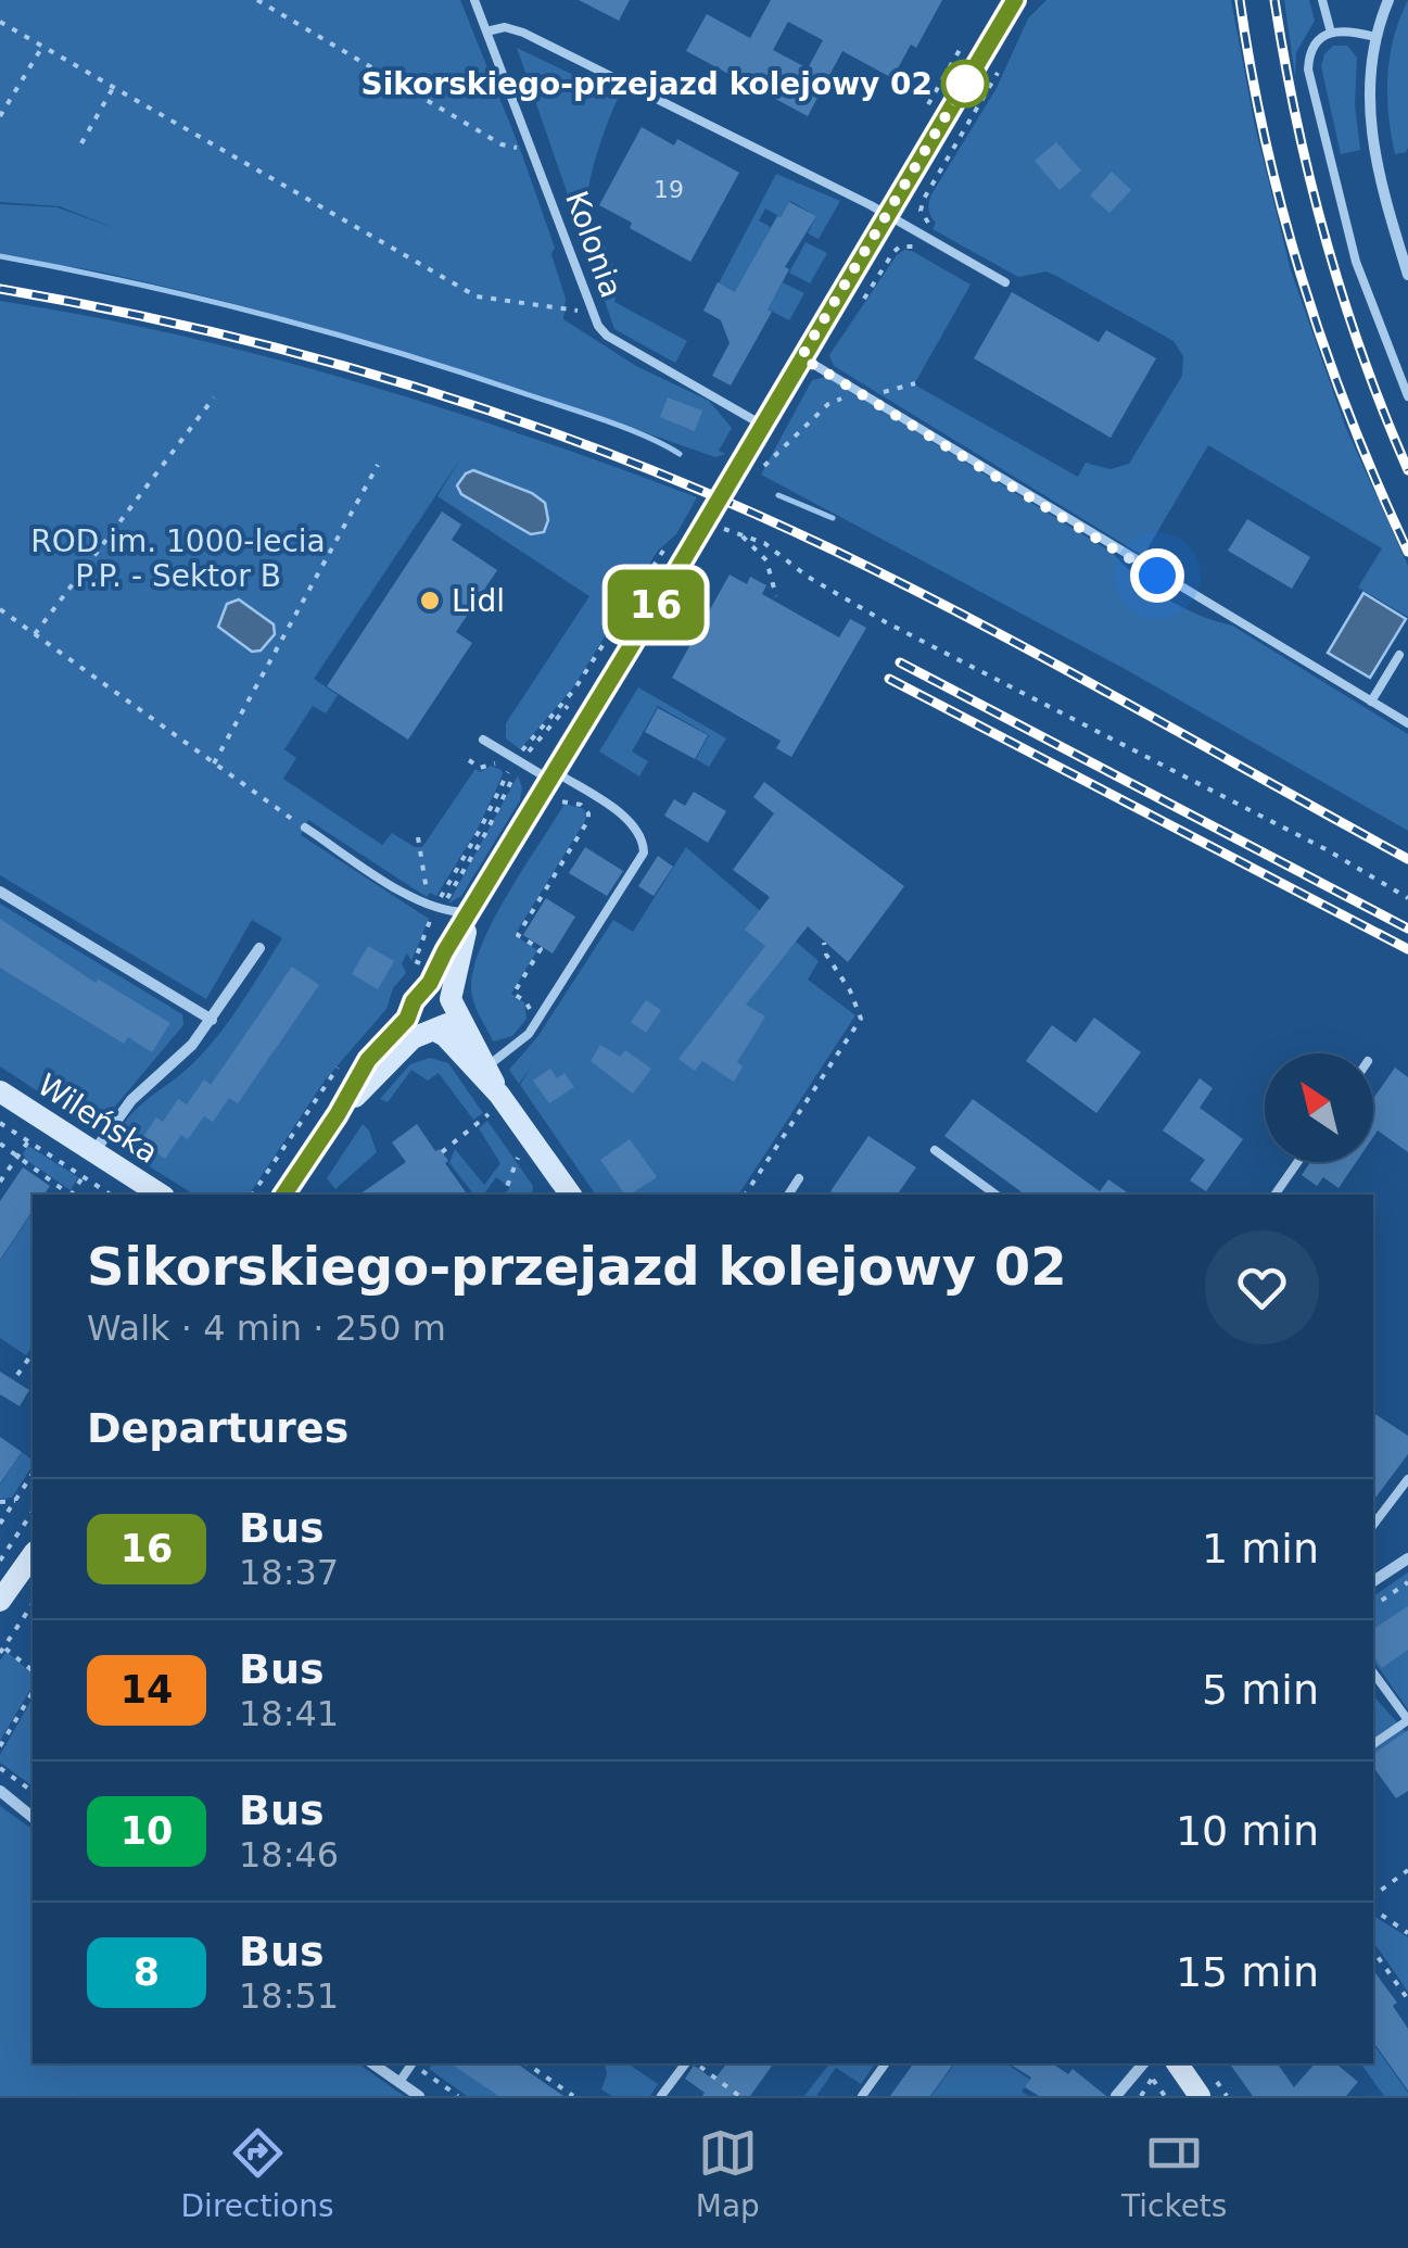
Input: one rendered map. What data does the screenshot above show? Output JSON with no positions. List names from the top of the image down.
{
  "streets": {
    "street": ["Wileńska"],
    "lane": ["Kolonia"]
  },
  "parks": ["ROD im. 1000-lecia P.P. - Sektor B"],
  "places": ["Sikorskiego-przejazd kolejowy 02", "Lidl"],
  "lines": ["bus line 16"],
  "house_numbers": ["19"],
  "north": "top left",
  "page": {
    "on_map": "16",
    "heading": [
      ["Sikorskiego-przejazd kolejowy 02", "Walk · 4 min · 250 m"],
      "Departures"
    ],
    "list": [
      {
        "mark": "16",
        "name": "Bus",
        "note": "18:37",
        "value": "1 min"
      },
      {
        "mark": "14",
        "name": "Bus",
        "note": "18:41",
        "value": "5 min"
      },
      {
        "mark": "10",
        "name": "Bus",
        "note": "18:46",
        "value": "10 min"
      },
      {
        "mark": "8",
        "name": "Bus",
        "note": "18:51",
        "value": "15 min"
      }
    ],
    "tabs": ["Directions", "Map", "Tickets"]
  }
}
